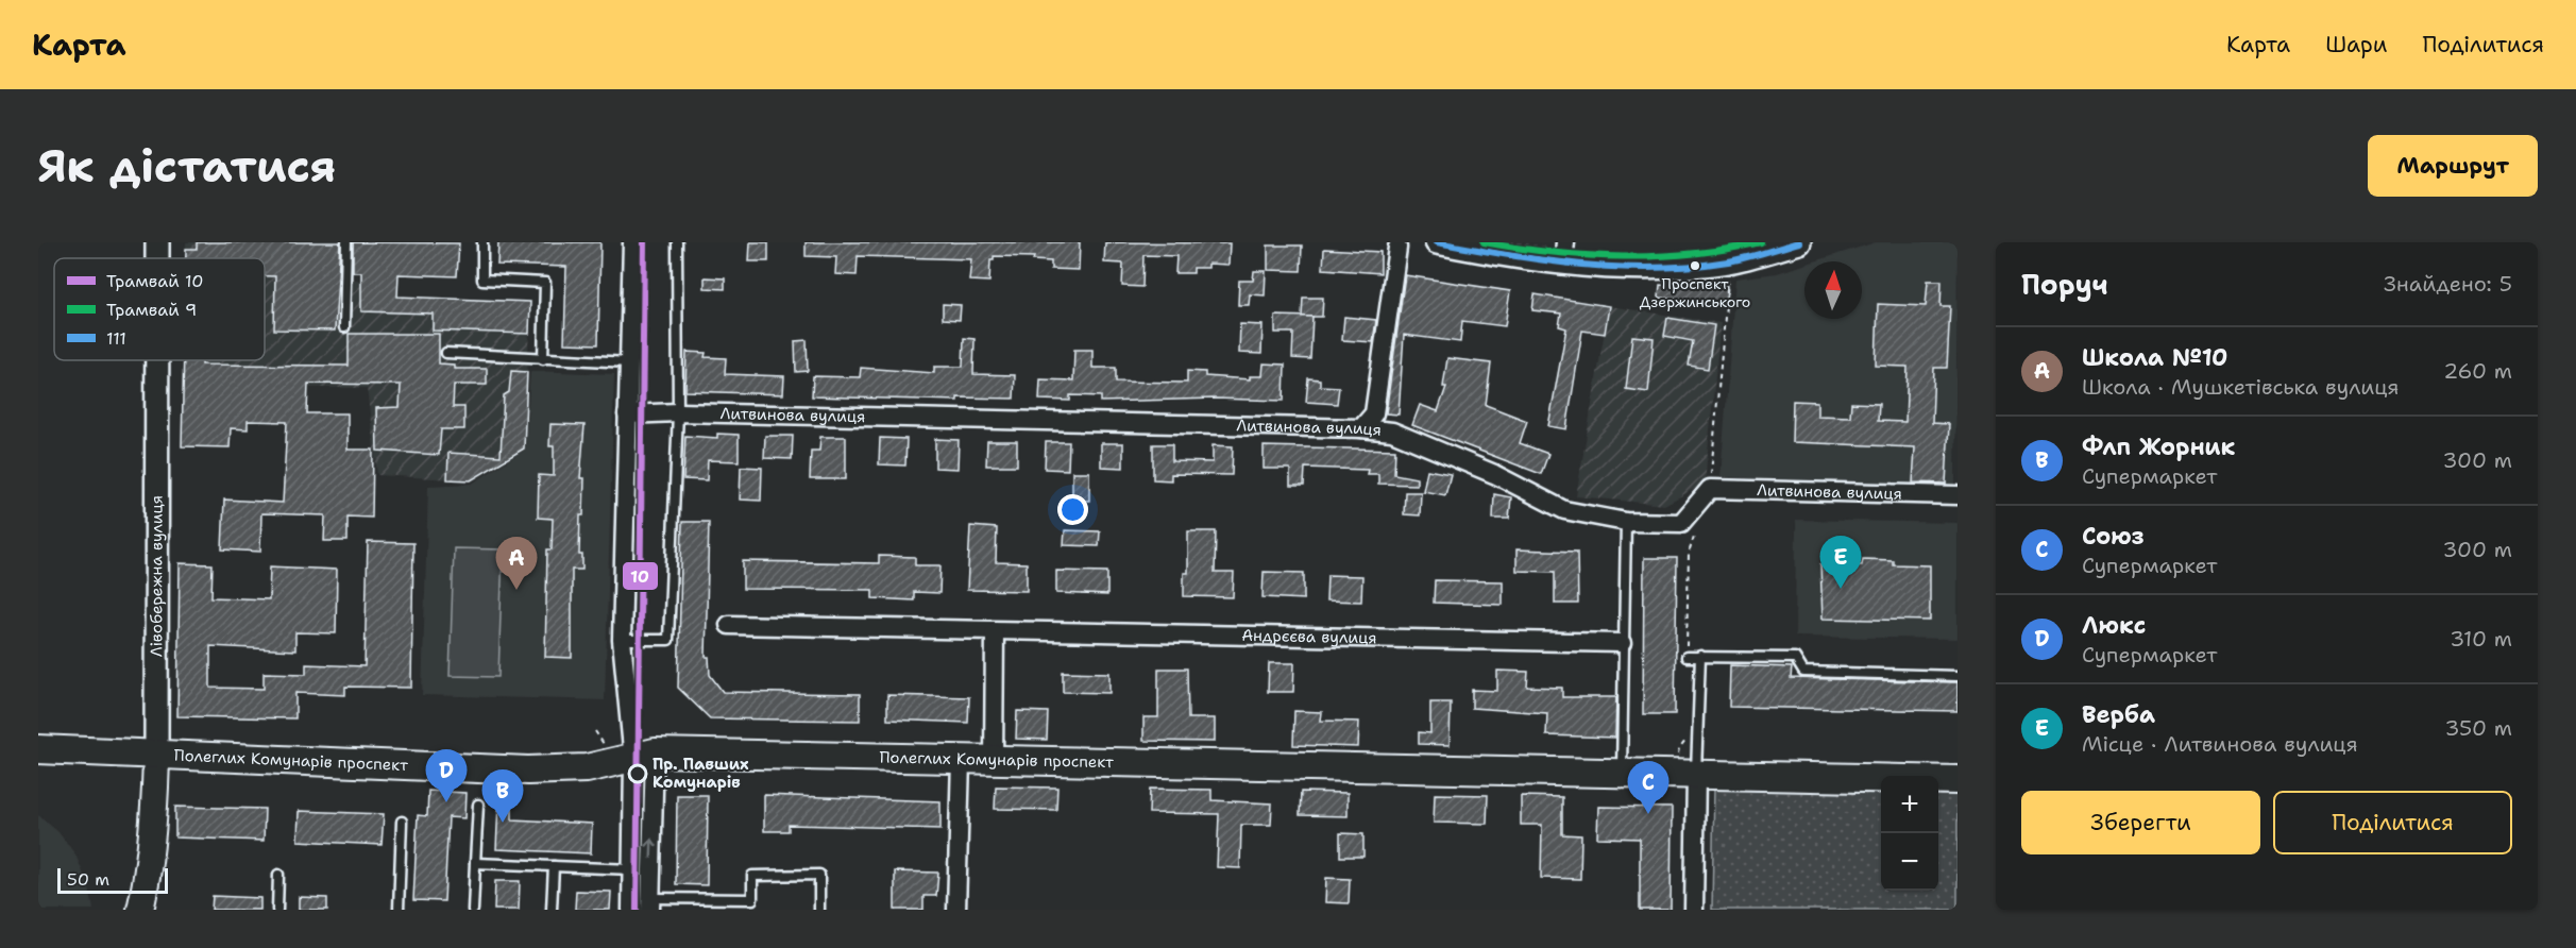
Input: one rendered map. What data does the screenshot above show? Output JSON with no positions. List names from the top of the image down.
{
  "streets": {
    "main road": ["Лівобережна вулиця", "Полеглих Комунарів проспект"],
    "street": ["Литвинова вулиця", "Андрєєва вулиця"]
  },
  "crossings": [
    ["Лівобережна вулиця", "Полеглих Комунарів проспект"]
  ],
  "places": ["Проспект Дзержинського", "Пр. Павших Комунарiв"],
  "lines": ["tram line 10", "tram line 9", "transit line 111"],
  "legend": ["Трамвай 10", "Трамвай 9", "111"],
  "scale_bar": "50 m",
  "north": "top",
  "page": {
    "header": "Карта",
    "nav": ["Карта", "Шари", "Поділитися"],
    "buttons": [
      "Маршрут",
      ["Зберегти", "Поділитися"]
    ],
    "title": "Як дістатися",
    "heading": ["Поруч", "Знайдено: 5"],
    "list": [
      {
        "mark": "A",
        "name": "Школа №10",
        "note": "Школа · Мушкетівська вулиця",
        "value": "260 m"
      },
      {
        "mark": "B",
        "name": "Флп Жорник",
        "note": "Супермаркет",
        "value": "300 m"
      },
      {
        "mark": "C",
        "name": "Союз",
        "note": "Супермаркет",
        "value": "300 m"
      },
      {
        "mark": "D",
        "name": "Люкс",
        "note": "Супермаркет",
        "value": "310 m"
      },
      {
        "mark": "E",
        "name": "Верба",
        "note": "Місце · Литвинова вулиця",
        "value": "350 m"
      }
    ],
    "pins": [
      "E",
      "A",
      "D",
      "C",
      "B"
    ],
    "map_buttons": ["+", "−"],
    "scale": "50 m"
  }
}
